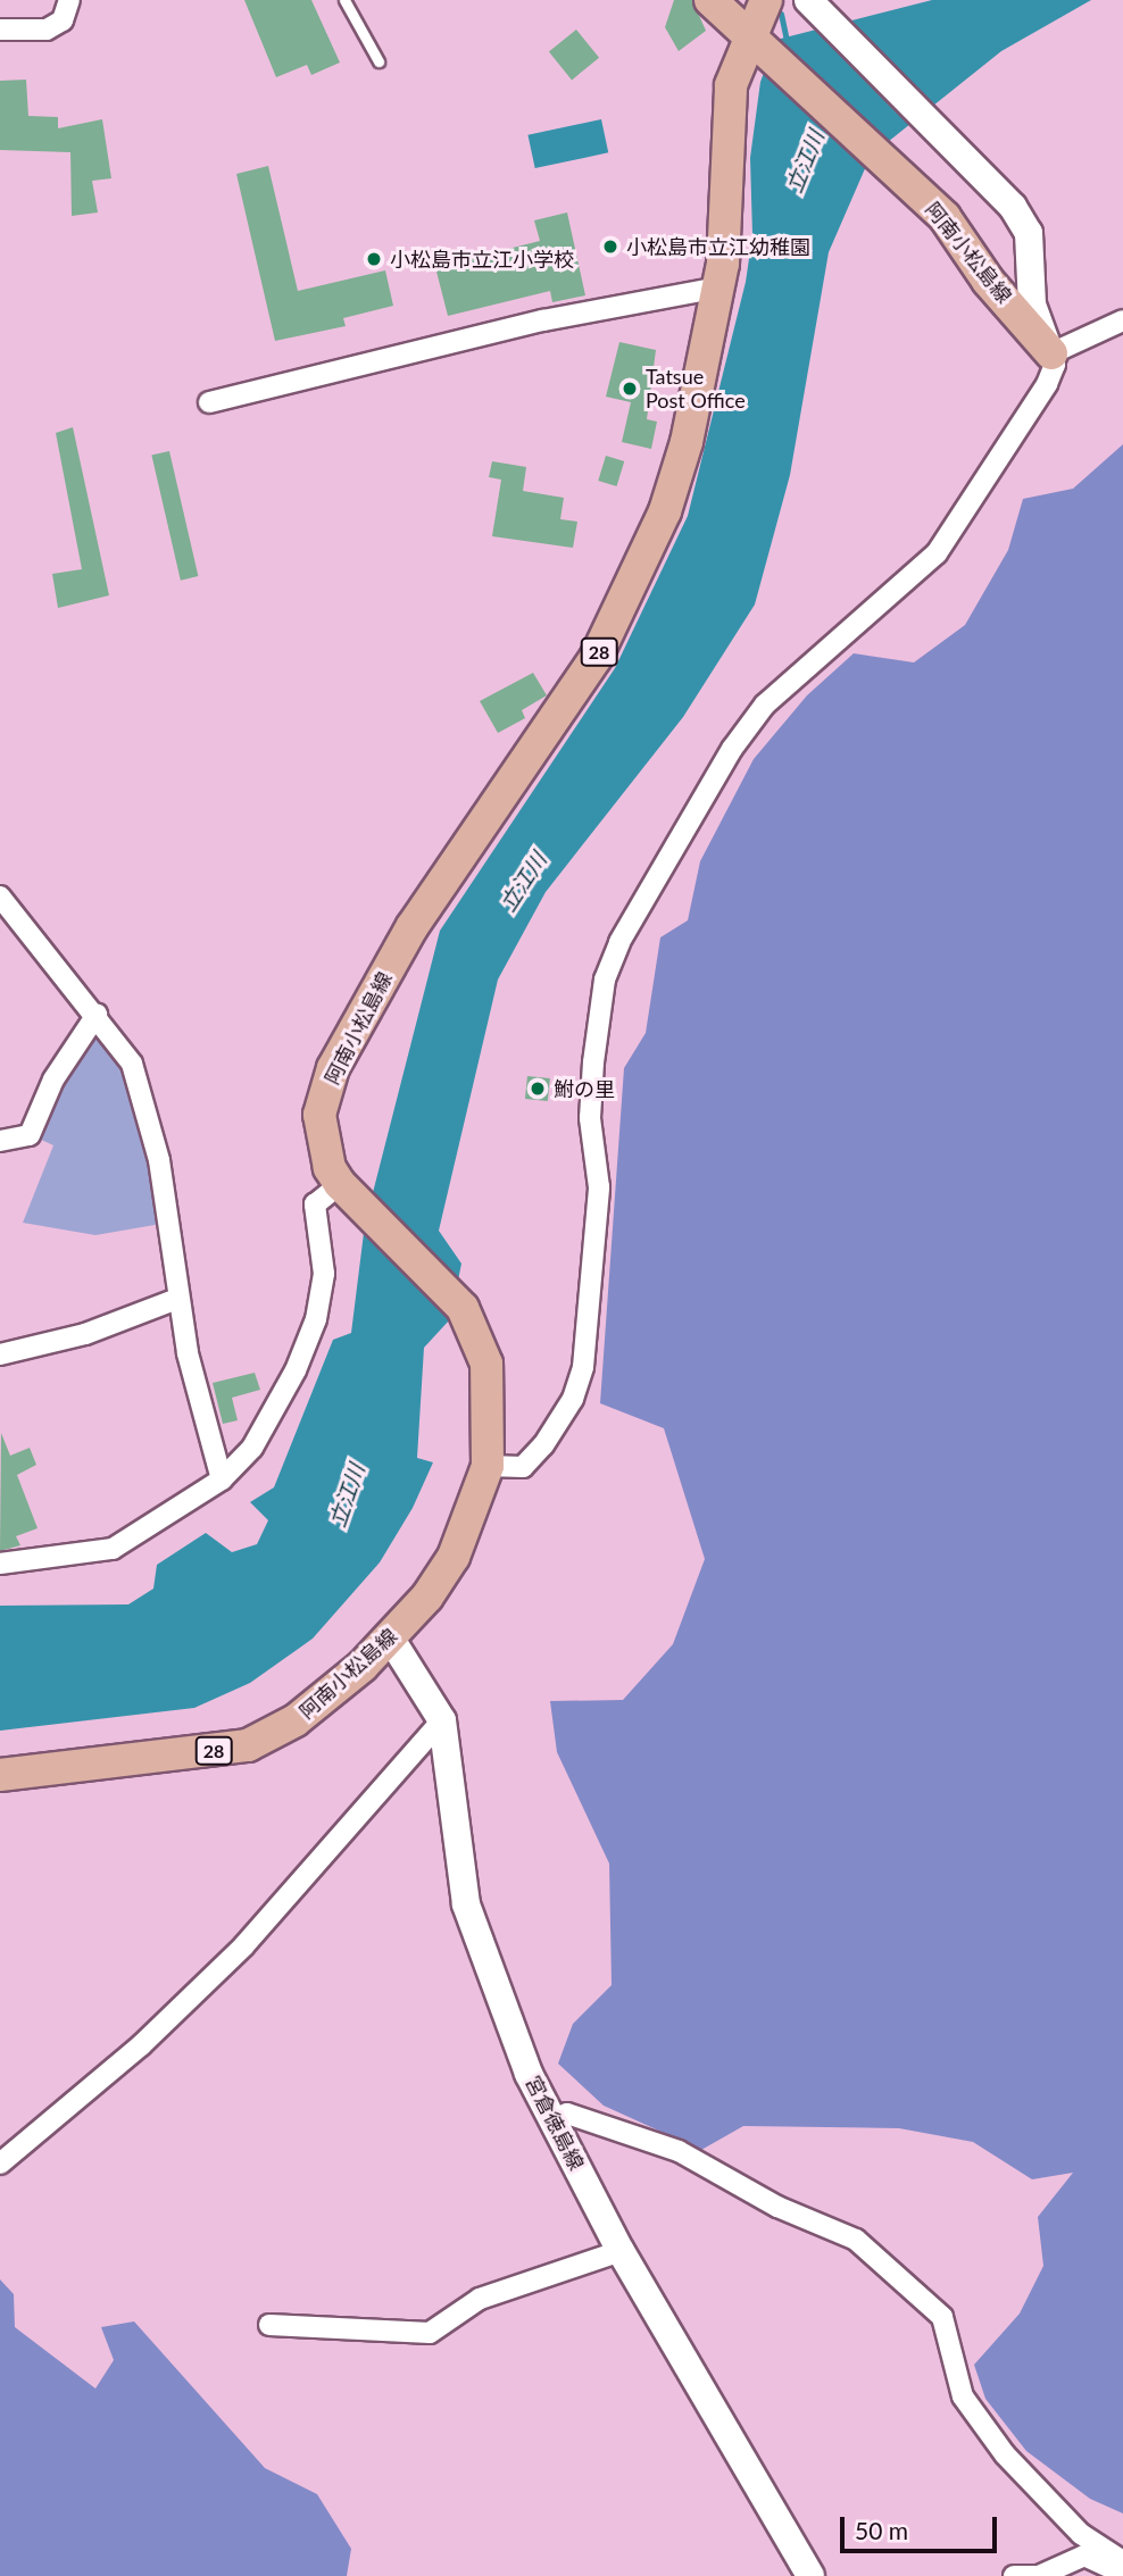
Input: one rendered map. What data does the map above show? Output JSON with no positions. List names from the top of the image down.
{
  "streets": {
    "main road": ["阿南小松島線", "28", "宮倉徳島線"]
  },
  "crossings": [
    ["阿南小松島線", "宮倉徳島線"]
  ],
  "water": ["立江川"],
  "places": [
    "小松島市立江幼稚園",
    "小松島市立江小学校",
    "Tatsue Post Office",
    "鮒の里"
  ],
  "scale_bar": "50 m"
}
